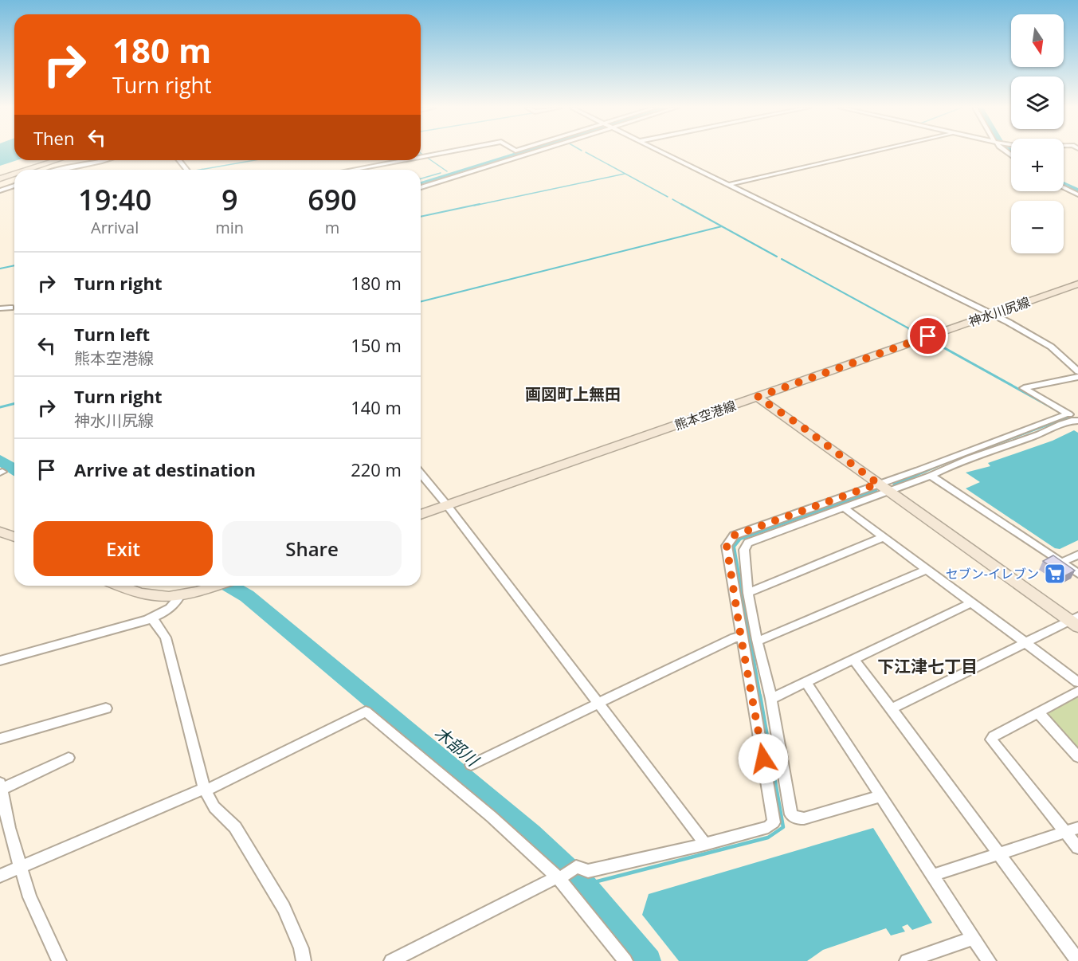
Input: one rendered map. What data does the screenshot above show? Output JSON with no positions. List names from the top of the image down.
{
  "streets": {
    "main road": ["神水川尻線", "熊本空港線"]
  },
  "crossings": [
    ["神水川尻線", "熊本空港線"]
  ],
  "districts": ["画図町上無田", "下江津七丁目"],
  "water": ["木部川"],
  "places": {
    "supermarket": ["セブン-イレブン"]
  },
  "north": "bottom",
  "page": {
    "map_buttons": ["+", "−"],
    "turn": ["180 m", "Turn right"],
    "then": "Then",
    "eta": [
      "19:40",
      "Arrival",
      "9",
      "min",
      "690",
      "m"
    ],
    "list": [
      {
        "name": "Turn right",
        "value": "180 m"
      },
      {
        "name": "Turn left",
        "note": "熊本空港線",
        "value": "150 m"
      },
      {
        "name": "Turn right",
        "note": "神水川尻線",
        "value": "140 m"
      },
      {
        "name": "Arrive at destination",
        "value": "220 m"
      }
    ],
    "buttons": ["Exit", "Share"]
  }
}
